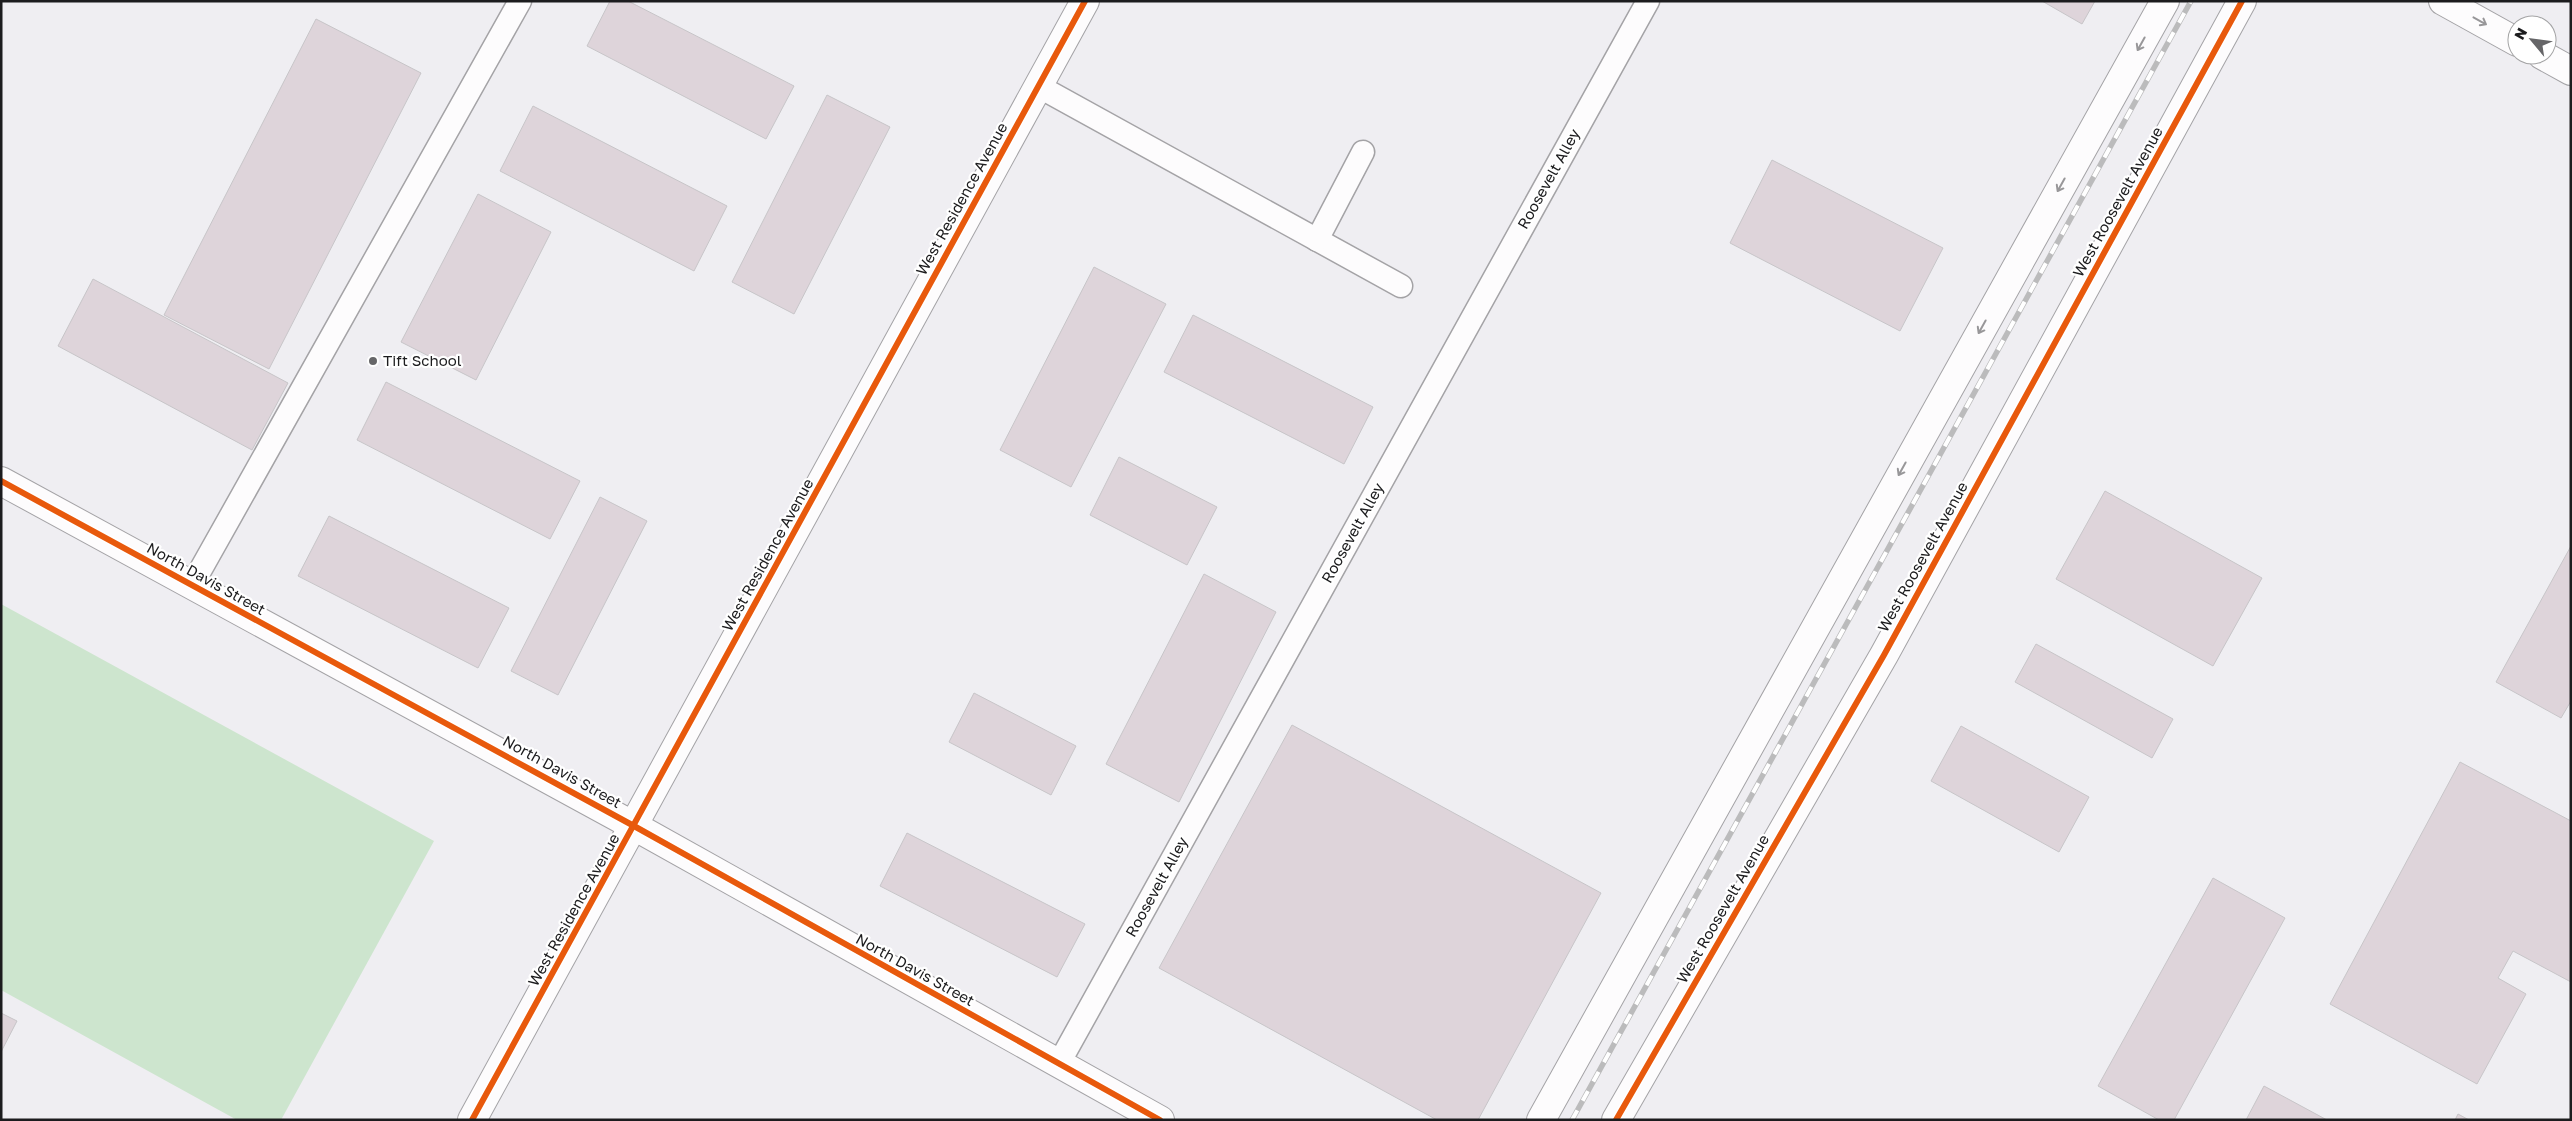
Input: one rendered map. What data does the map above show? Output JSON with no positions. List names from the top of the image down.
{
  "streets": {
    "street": ["West Residence Avenue", "West Roosevelt Avenue", "North Davis Street"],
    "lane": ["Roosevelt Alley"]
  },
  "crossings": [
    ["Roosevelt Alley", "North Davis Street"],
    ["West Residence Avenue", "North Davis Street"]
  ],
  "places": ["Tift School"],
  "north": "top left"
}
